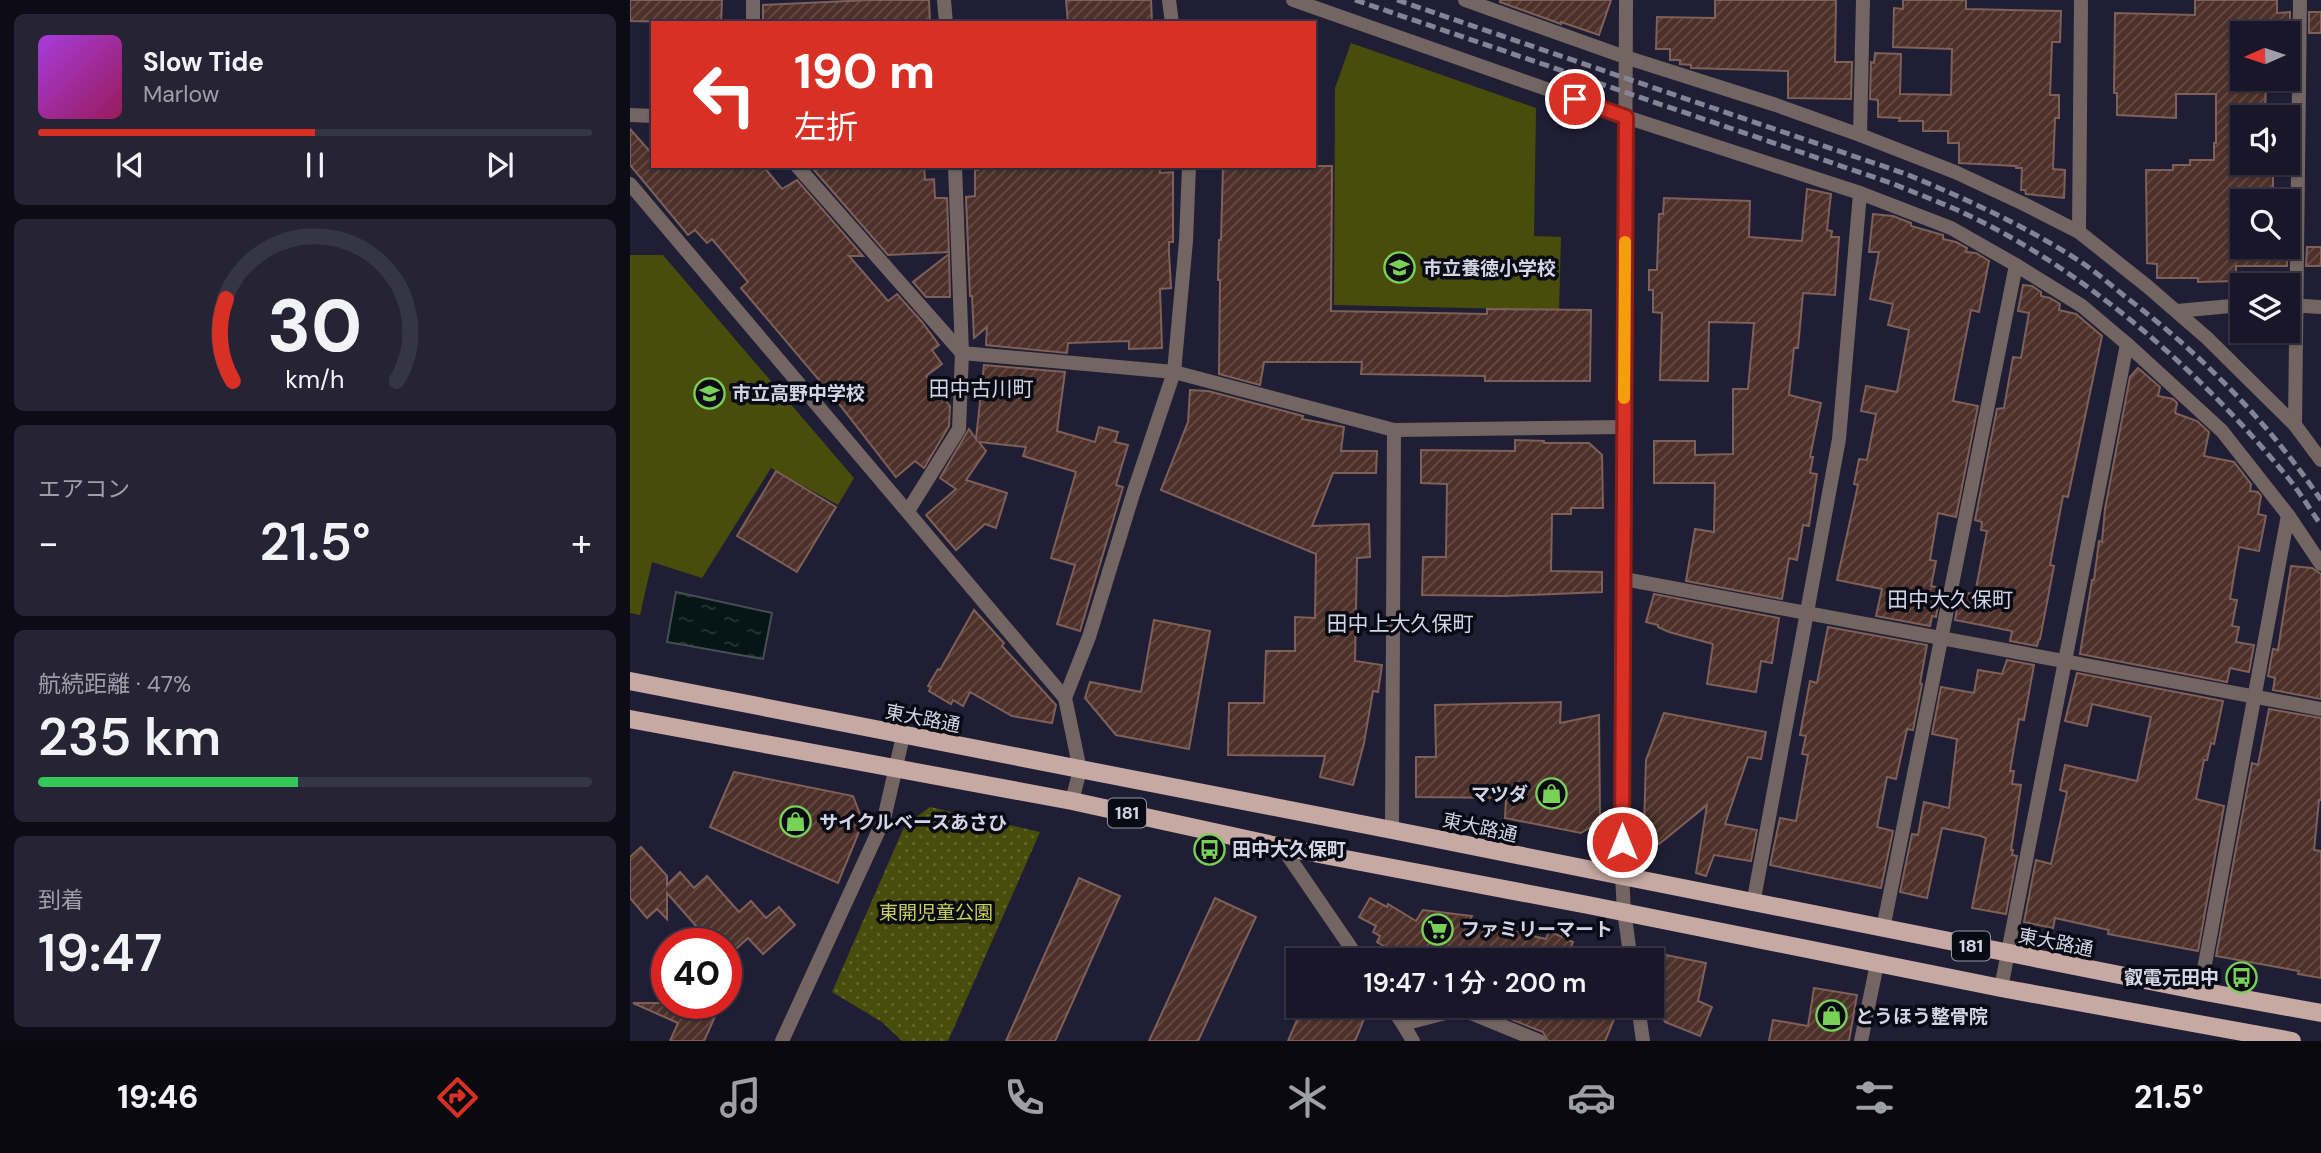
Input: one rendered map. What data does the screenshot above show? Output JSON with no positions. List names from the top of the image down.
{
  "streets": {
    "main road": ["東大路通", "181"]
  },
  "districts": ["田中古川町", "田中大久保町", "田中上大久保町"],
  "parks": ["東開児童公園"],
  "places": {
    "school or university": ["市立養徳小学校", "市立高野中学校"],
    "shop": ["マツダ", "サイクルベースあさひ", "とうほう整骨院"],
    "bus stop": ["田中大久保町", "叡電元田中"],
    "supermarket": ["ファミリーマート"]
  },
  "north": "left",
  "page": {
    "turn": ["190 m", "左折"],
    "song": ["Slow Tide", "Marlow"],
    "tile": [
      "エアコン",
      ["航続距離 · 47%", "235 km"],
      ["到着", "19:47"]
    ],
    "heat": ["−", "21.5°", "+"],
    "limit": "40",
    "trip": "19:47 · 1 分 · 200 m",
    "tabs": ["19:46", "21.5°"],
    "gauge": ["30", "km/h"]
  }
}
